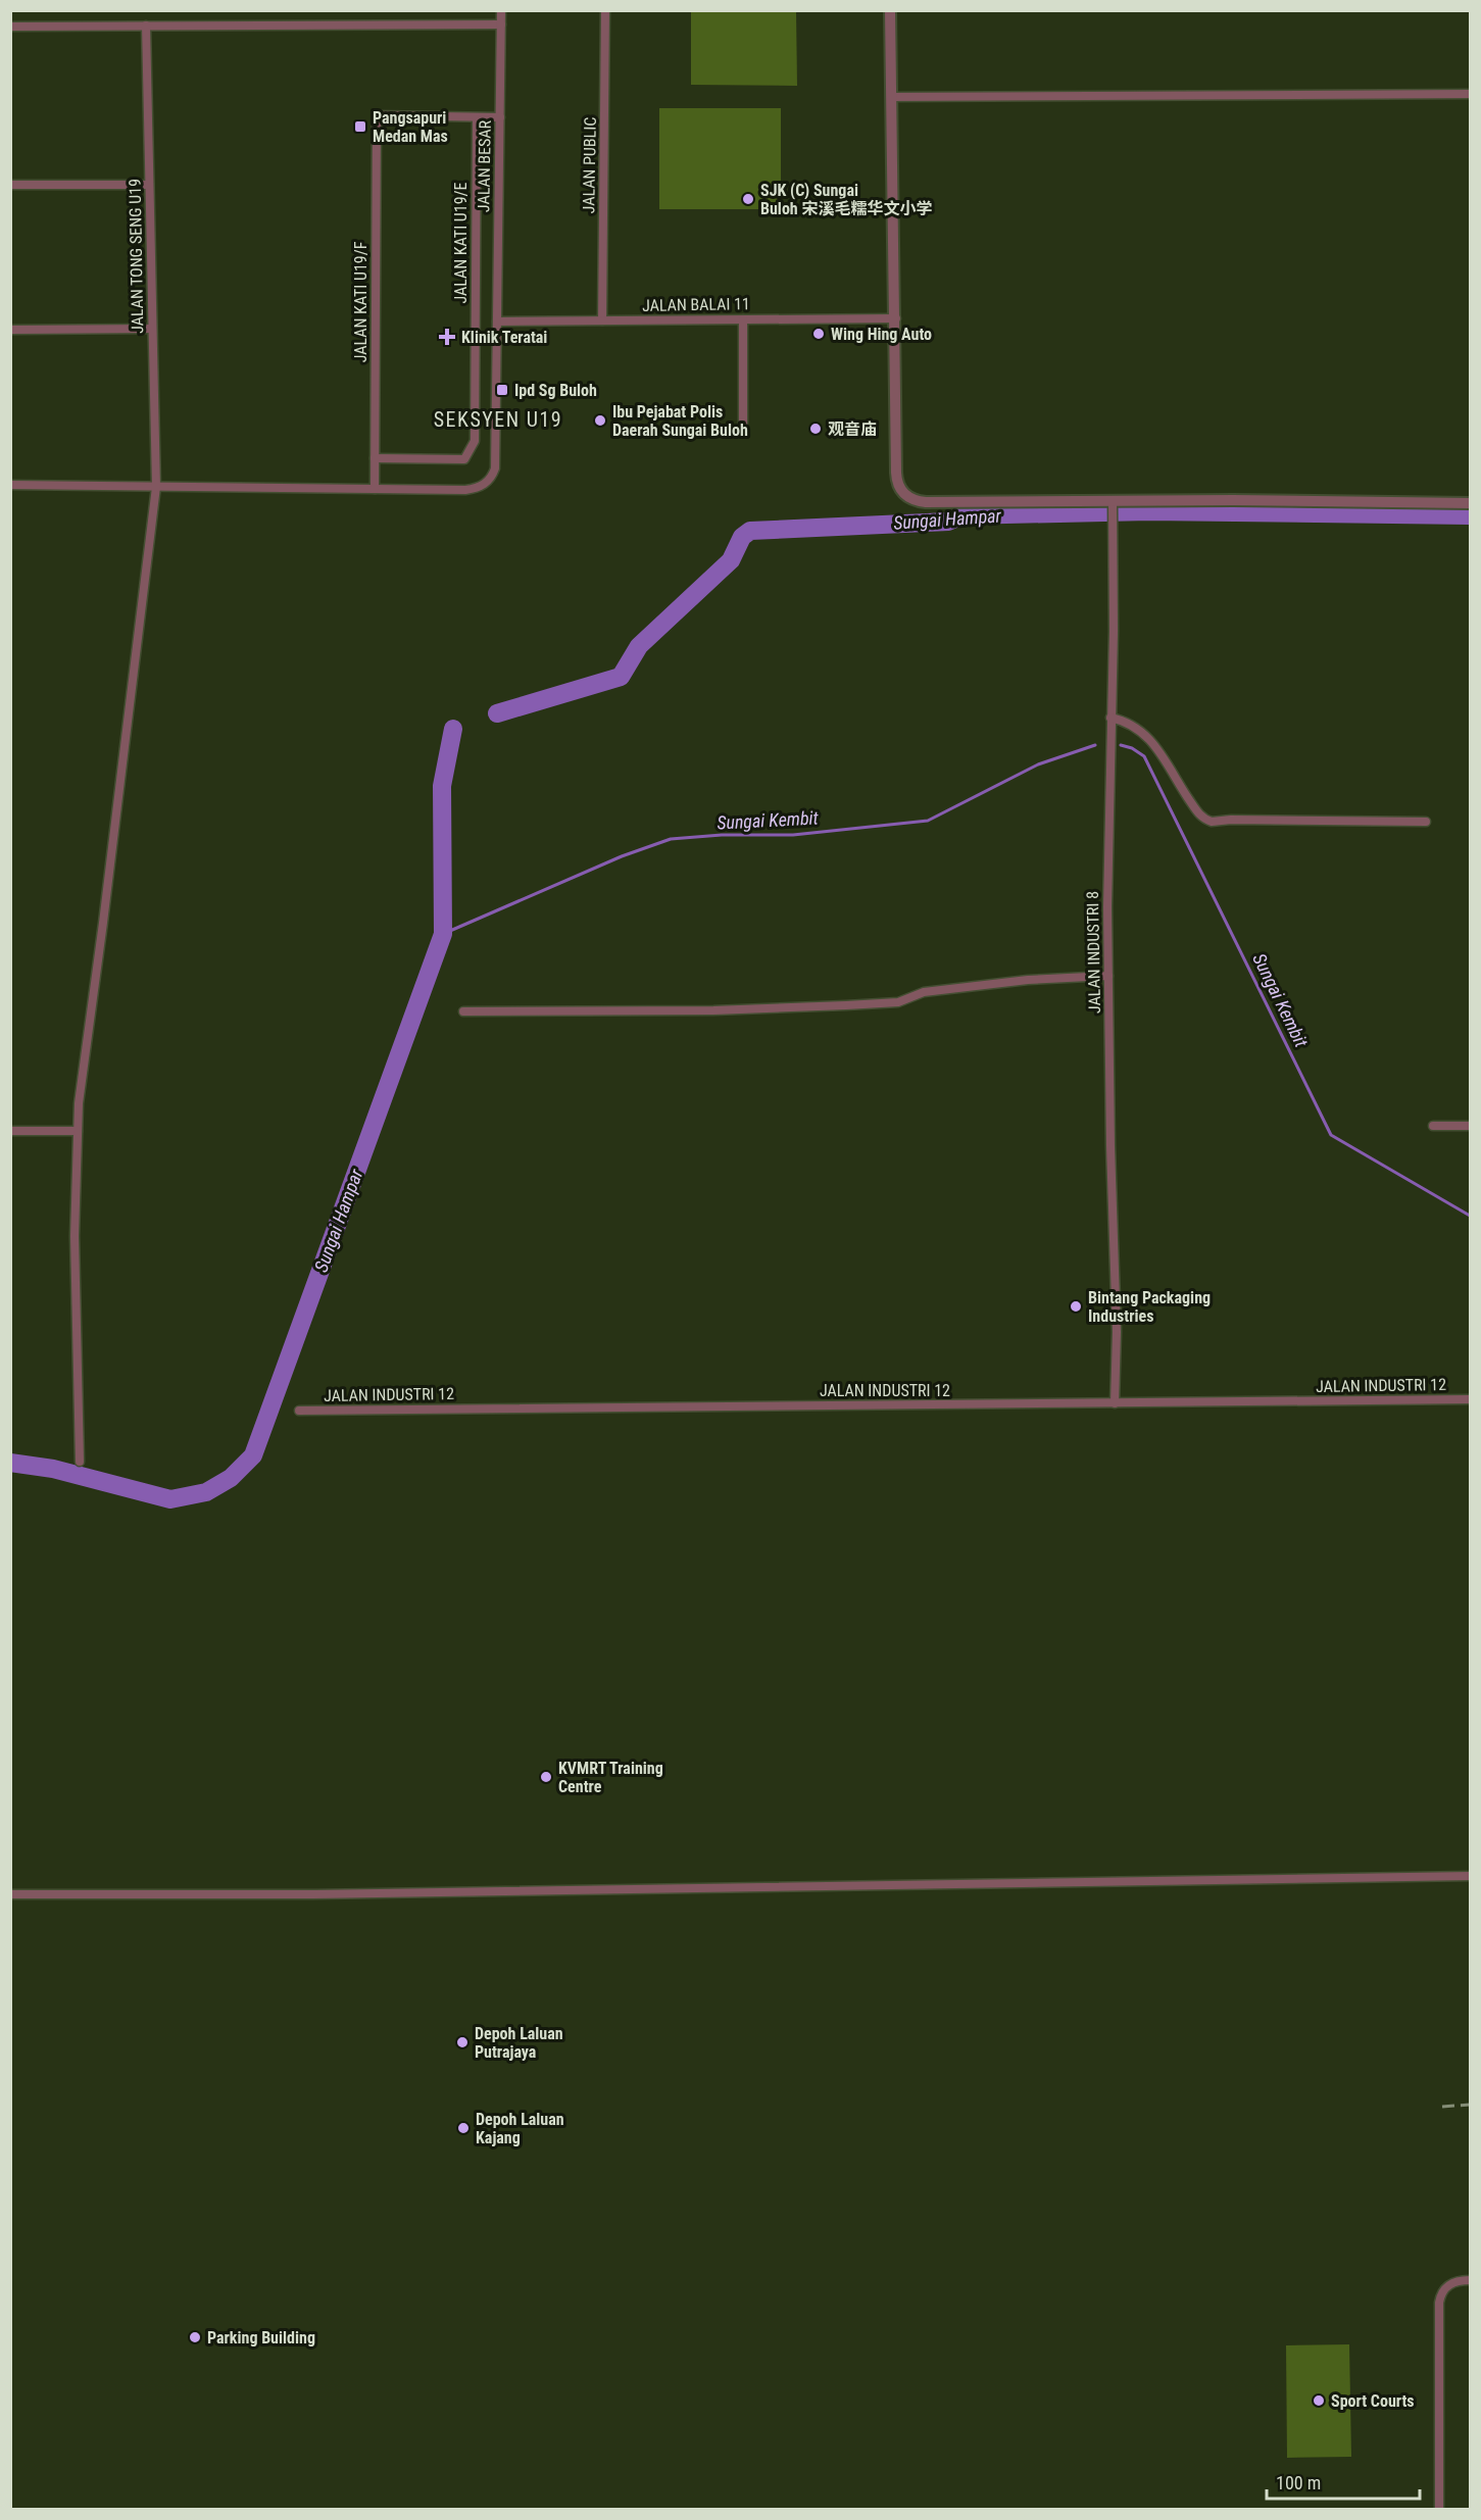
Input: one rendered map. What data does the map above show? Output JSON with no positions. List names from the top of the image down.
{
  "streets": {
    "street": [
      "JALAN PUBLIC",
      "JALAN BESAR",
      "JALAN KATI U19/E",
      "JALAN TONG SENG U19",
      "JALAN KATI U19/F",
      "JALAN BALAI 11",
      "JALAN INDUSTRI 8",
      "JALAN INDUSTRI 12"
    ]
  },
  "crossings": [
    ["JALAN PUBLIC", "JALAN BALAI 11"],
    ["JALAN BESAR", "JALAN KATI U19/F"],
    ["JALAN BESAR", "JALAN BALAI 11"],
    ["JALAN KATI U19/E", "JALAN KATI U19/F"],
    ["JALAN INDUSTRI 8", "JALAN INDUSTRI 12"]
  ],
  "districts": ["SEKSYEN U19"],
  "water": ["Sungai Hampar", "Sungai Kembit"],
  "places": {
    "transit": ["Pangsapuri Medan Mas", "Ipd Sg Buloh"],
    "other": [
      "SJK (C) Sungai Buloh 宋溪毛糯华文小学",
      "Wing Hing Auto",
      "Ibu Pejabat Polis Daerah Sungai Buloh",
      "观音庙",
      "Bintang Packaging Industries",
      "KVMRT Training Centre",
      "Depoh Laluan Putrajaya",
      "Depoh Laluan Kajang",
      "Parking Building",
      "Sport Courts"
    ],
    "health": ["Klinik Teratai"]
  },
  "scale_bar": "100 m"
}
